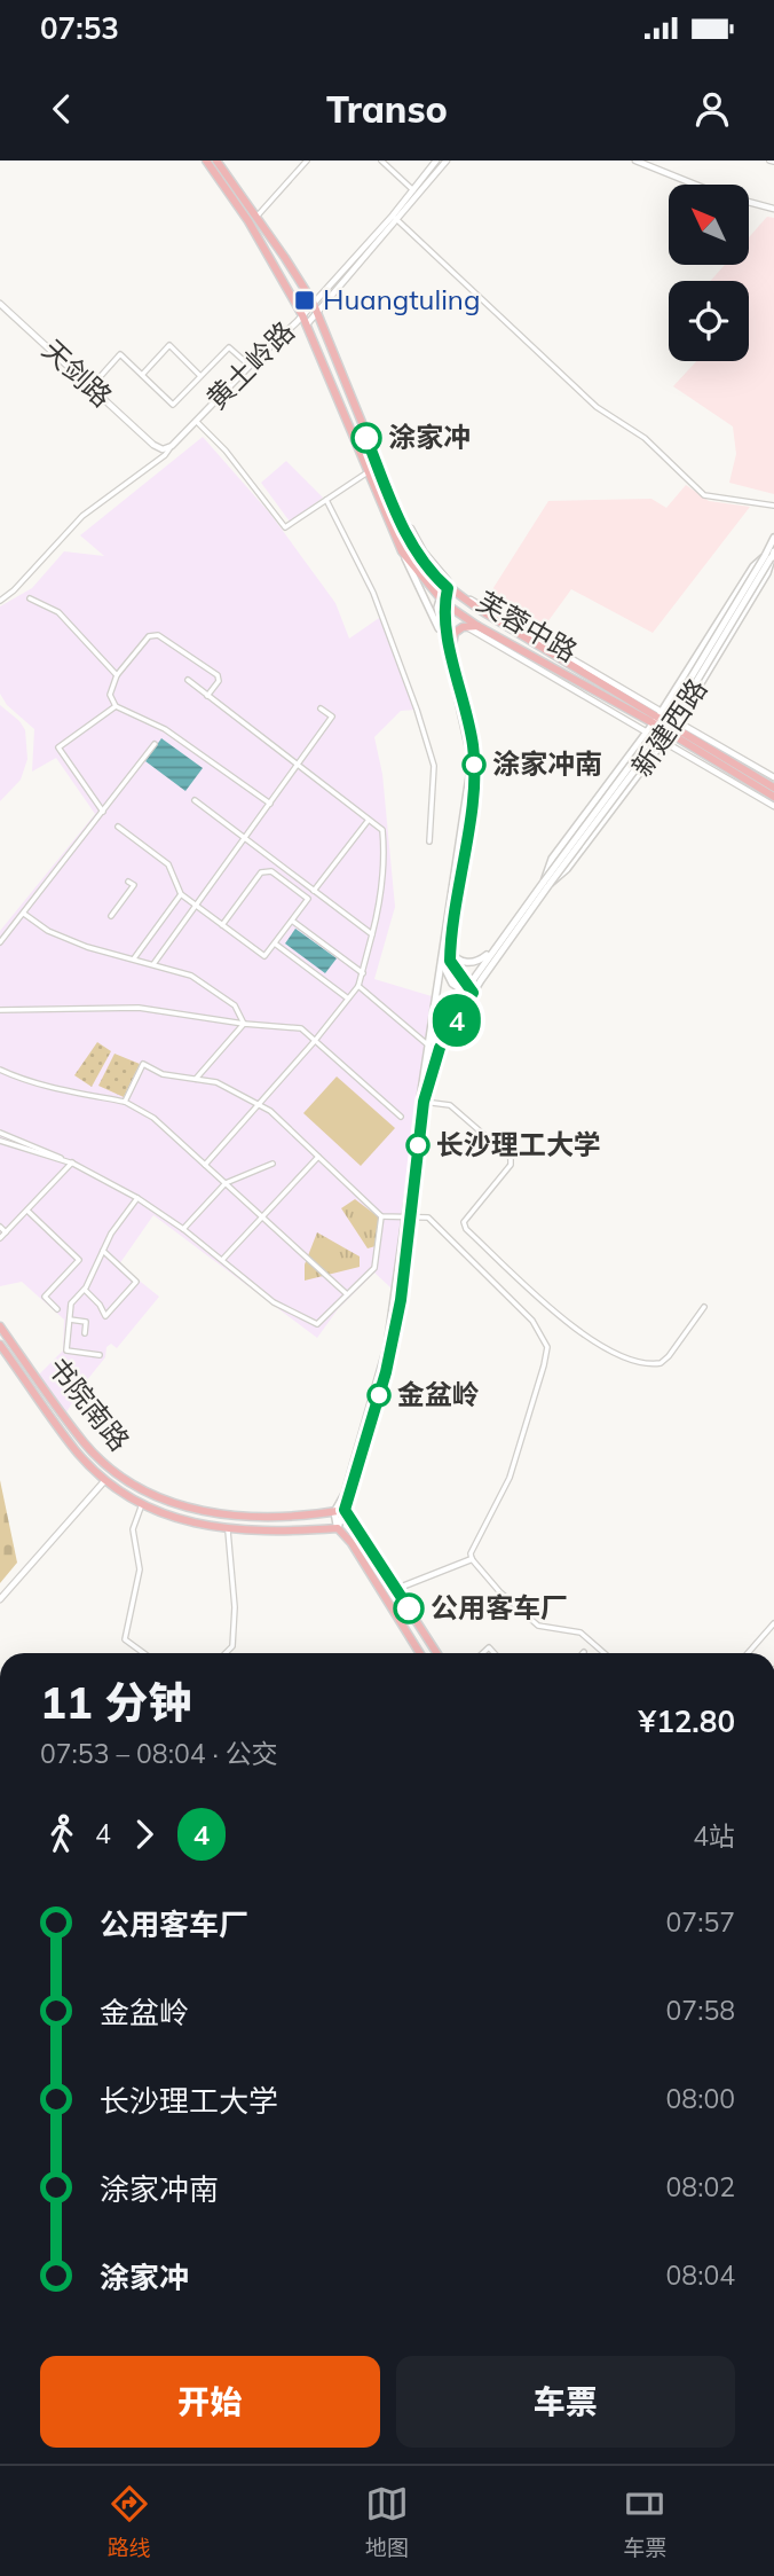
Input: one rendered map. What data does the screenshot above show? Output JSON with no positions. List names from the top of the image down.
{
  "streets": {
    "main road": ["芙蓉中路", "新建西路", "书院南路"],
    "street": ["黄土岭路", "天剑路"]
  },
  "crossings": [
    ["黄土岭路", "天剑路"],
    ["黄土岭路", "芙蓉中路"],
    ["芙蓉中路", "新建西路"]
  ],
  "places": {
    "transit": ["Huangtuling"],
    "other": [
      "涂家冲",
      "涂家冲南",
      "长沙理工大学",
      "金盆岭",
      "公用客车厂"
    ]
  },
  "lines": ["bus line 4"],
  "north": "top left",
  "page": {
    "status": "07:53",
    "header": "Transo",
    "on_map": "4",
    "heading": ["11 分钟", "07:53 – 08:04 · 公交", "¥12.80"],
    "legs": ["4", "4", "4站"],
    "list": [
      {
        "name": "公用客车厂",
        "value": "07:57"
      },
      {
        "name": "金盆岭",
        "value": "07:58"
      },
      {
        "name": "长沙理工大学",
        "value": "08:00"
      },
      {
        "name": "涂家冲南",
        "value": "08:02"
      },
      {
        "name": "涂家冲",
        "value": "08:04"
      }
    ],
    "buttons": ["开始", "车票"],
    "tabs": ["路线", "地图", "车票"]
  }
}
